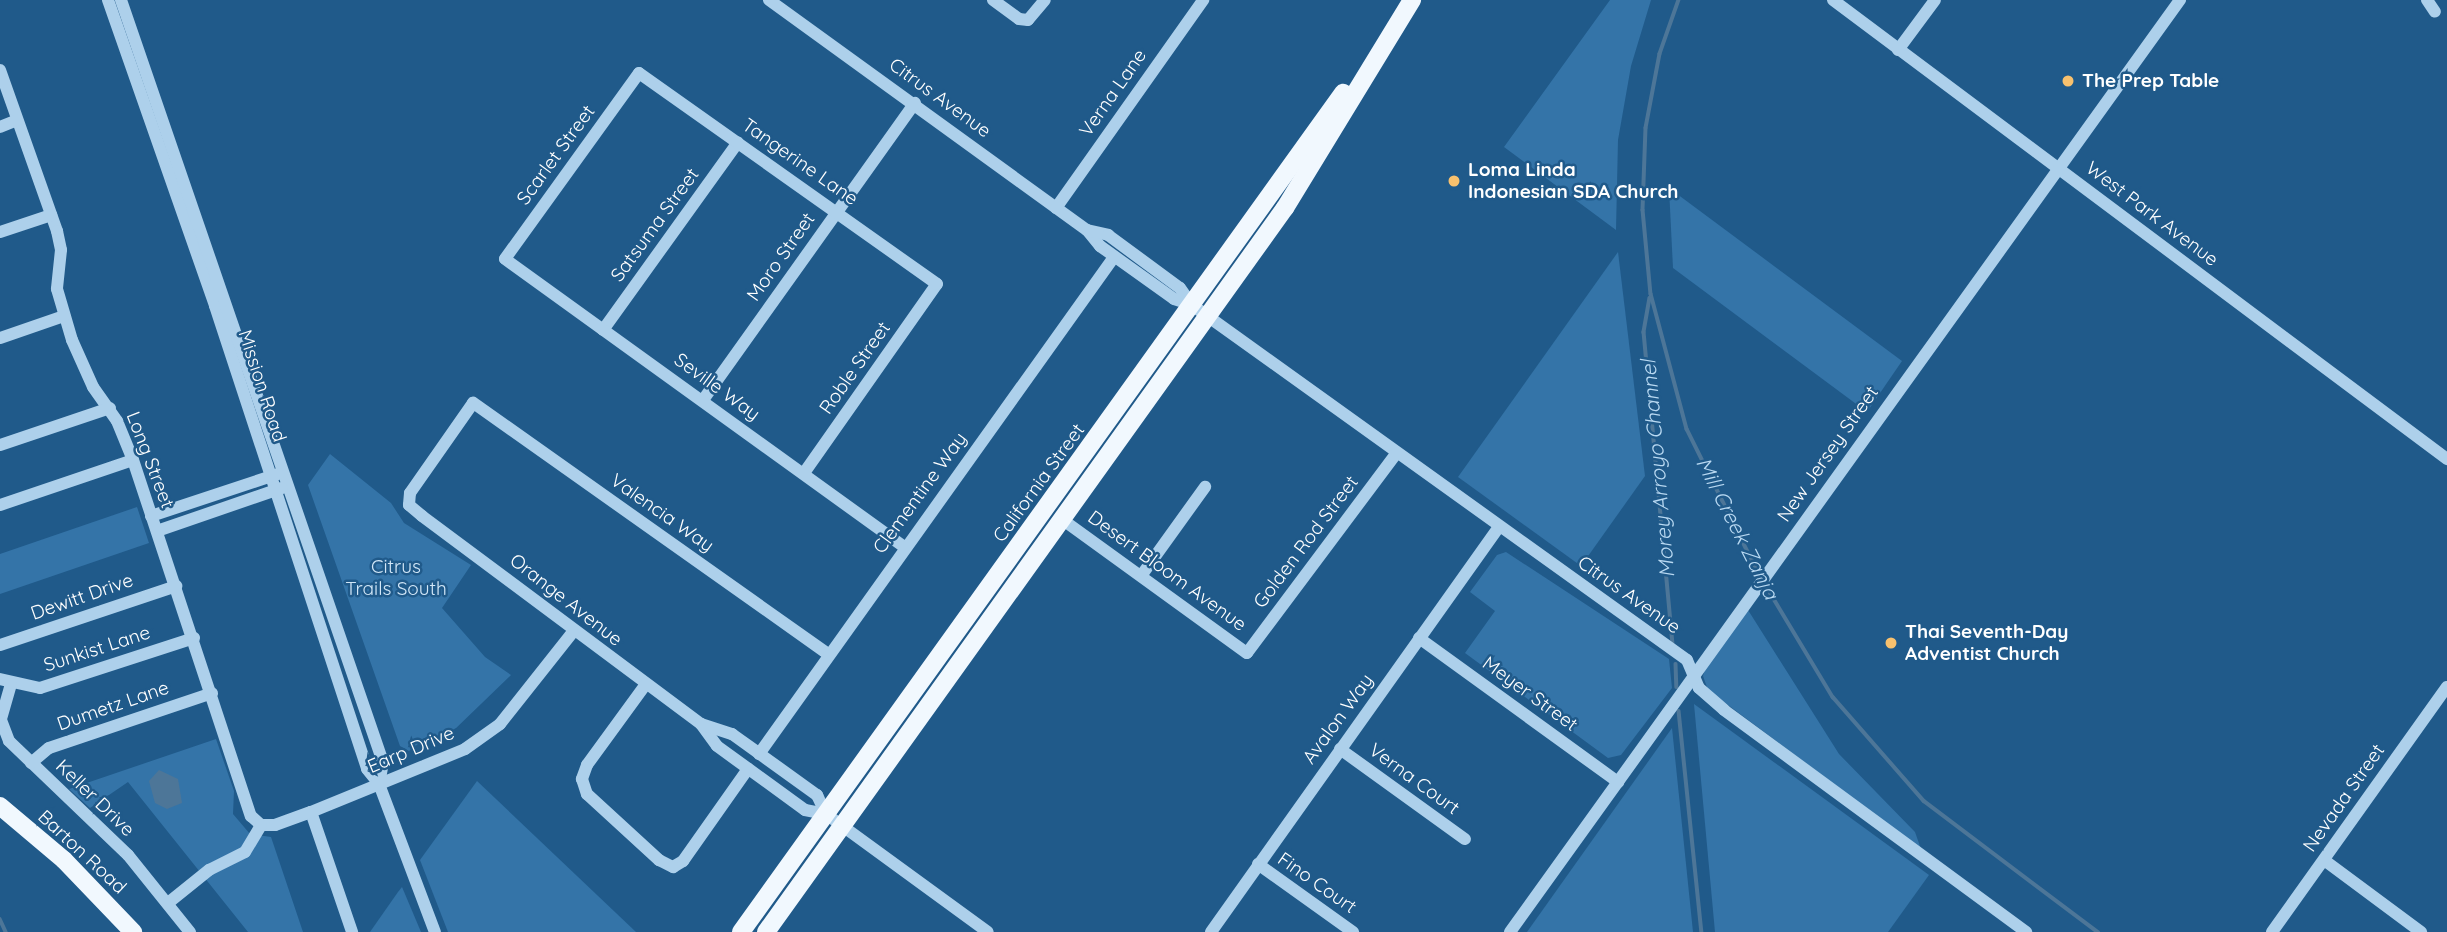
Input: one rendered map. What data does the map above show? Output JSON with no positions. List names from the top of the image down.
{
  "streets": {
    "main road": ["California Street", "Barton Road"],
    "street": [
      "Verna Lane",
      "Citrus Avenue",
      "Scarlet Street",
      "Tangerine Lane",
      "West Park Avenue",
      "Satsuma Street",
      "Moro Street",
      "Roble Street",
      "Mission Road",
      "Seville Way",
      "New Jersey Street",
      "Long Street",
      "Clementine Way",
      "Valencia Way",
      "Golden Rod Street",
      "Desert Bloom Avenue",
      "Dewitt Drive",
      "Orange Avenue",
      "Sunkist Lane",
      "Meyer Street",
      "Dumetz Lane",
      "Avalon Way",
      "Earp Drive",
      "Verna Court",
      "Keller Drive",
      "Nevada Street",
      "Fino Court"
    ]
  },
  "crossings": [
    ["Verna Lane", "Citrus Avenue"],
    ["Citrus Avenue", "Moro Street"],
    ["Citrus Avenue", "New Jersey Street"],
    ["Citrus Avenue", "California Street"],
    ["Citrus Avenue", "Clementine Way"],
    ["Citrus Avenue", "Golden Rod Street"],
    ["Citrus Avenue", "Avalon Way"],
    ["Scarlet Street", "Tangerine Lane"],
    ["Scarlet Street", "Seville Way"],
    ["Tangerine Lane", "Satsuma Street"],
    ["Tangerine Lane", "Moro Street"],
    ["Tangerine Lane", "Roble Street"],
    ["West Park Avenue", "New Jersey Street"],
    ["Satsuma Street", "Seville Way"],
    ["Moro Street", "Seville Way"],
    ["Roble Street", "Seville Way"],
    ["Mission Road", "Earp Drive"],
    ["Seville Way", "Clementine Way"],
    ["New Jersey Street", "Meyer Street"],
    ["Long Street", "Dewitt Drive"],
    ["Long Street", "Sunkist Lane"],
    ["Long Street", "Dumetz Lane"],
    ["Long Street", "Earp Drive"],
    ["California Street", "Desert Bloom Avenue"],
    ["California Street", "Orange Avenue"],
    ["Clementine Way", "Valencia Way"],
    ["Clementine Way", "Orange Avenue"],
    ["Valencia Way", "Orange Avenue"],
    ["Golden Rod Street", "Desert Bloom Avenue"],
    ["Orange Avenue", "Earp Drive"],
    ["Sunkist Lane", "Keller Drive"],
    ["Meyer Street", "Avalon Way"],
    ["Dumetz Lane", "Keller Drive"],
    ["Avalon Way", "Verna Court"],
    ["Avalon Way", "Fino Court"]
  ],
  "water": ["Morey Arroyo Channel", "Mill Creek Zanja"],
  "parks": ["Citrus Trails South"],
  "places": ["The Prep Table", "Loma Linda Indonesian SDA Church", "Thai Seventh-Day Adventist Church"]
}
